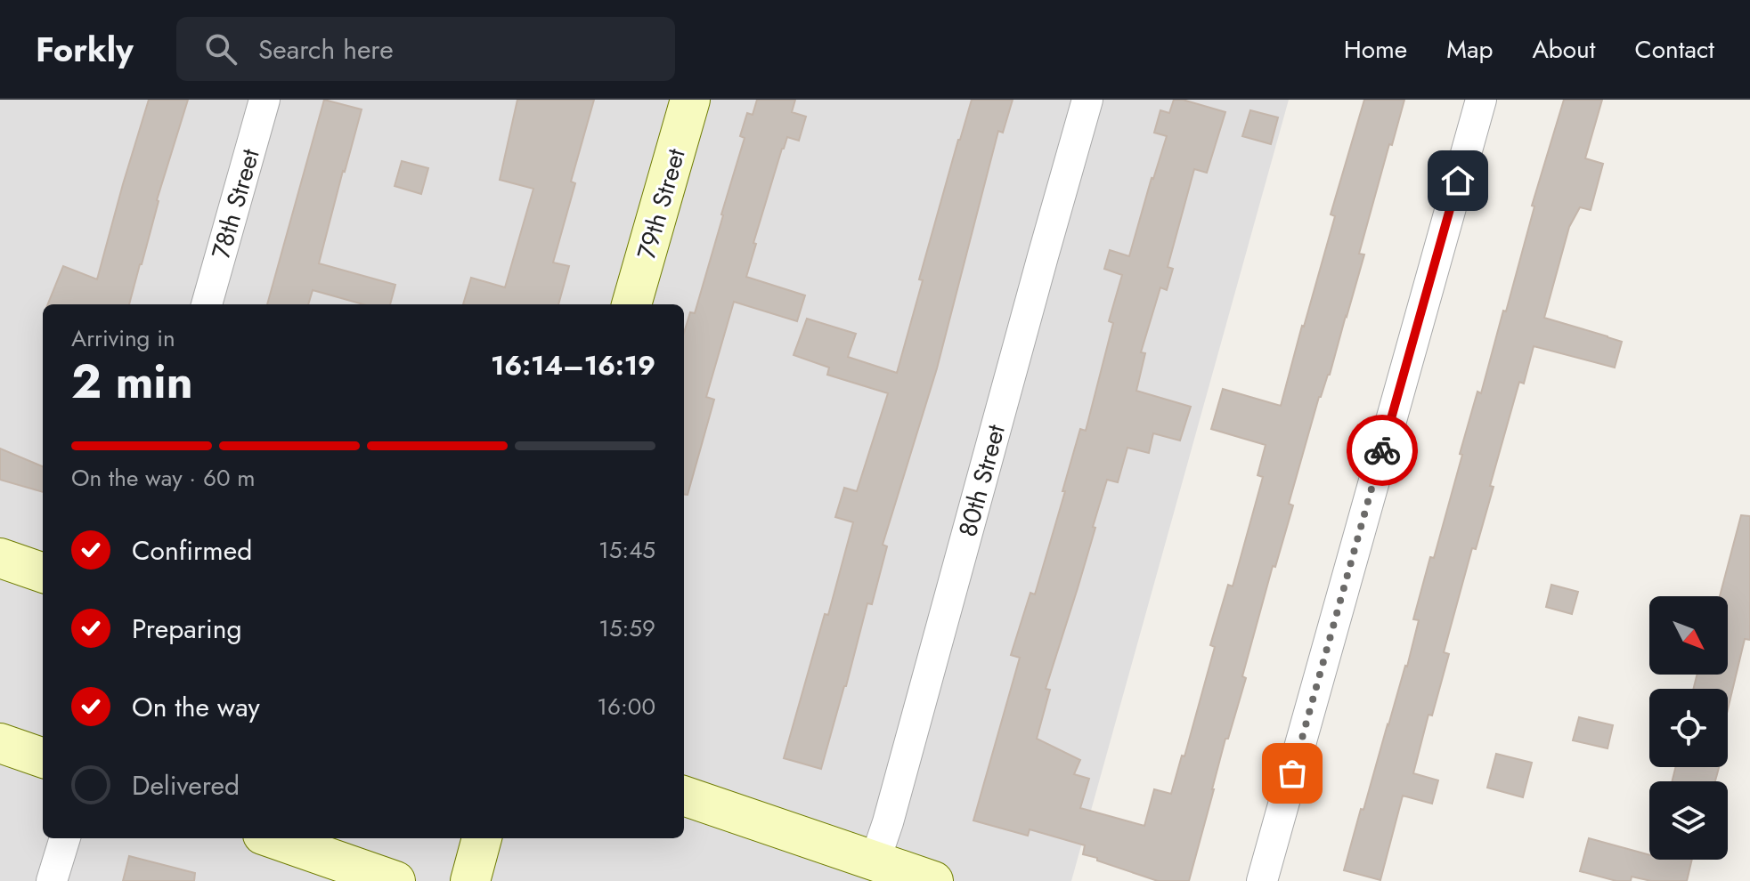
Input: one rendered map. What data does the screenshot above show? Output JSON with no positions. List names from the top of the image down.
{
  "streets": {
    "street": ["78th Street", "79th Street", "80th Street"]
  },
  "north": "bottom right",
  "page": {
    "header": "Forkly",
    "search": "Search here",
    "nav": [
      "Home",
      "Map",
      "About",
      "Contact"
    ],
    "heading": ["2 min", "Arriving in", "16:14–16:19"],
    "bar": "On the way · 60 m",
    "list": [
      ["Confirmed", "15:45"],
      ["Preparing", "15:59"],
      ["On the way", "16:00"],
      "Delivered"
    ]
  }
}
